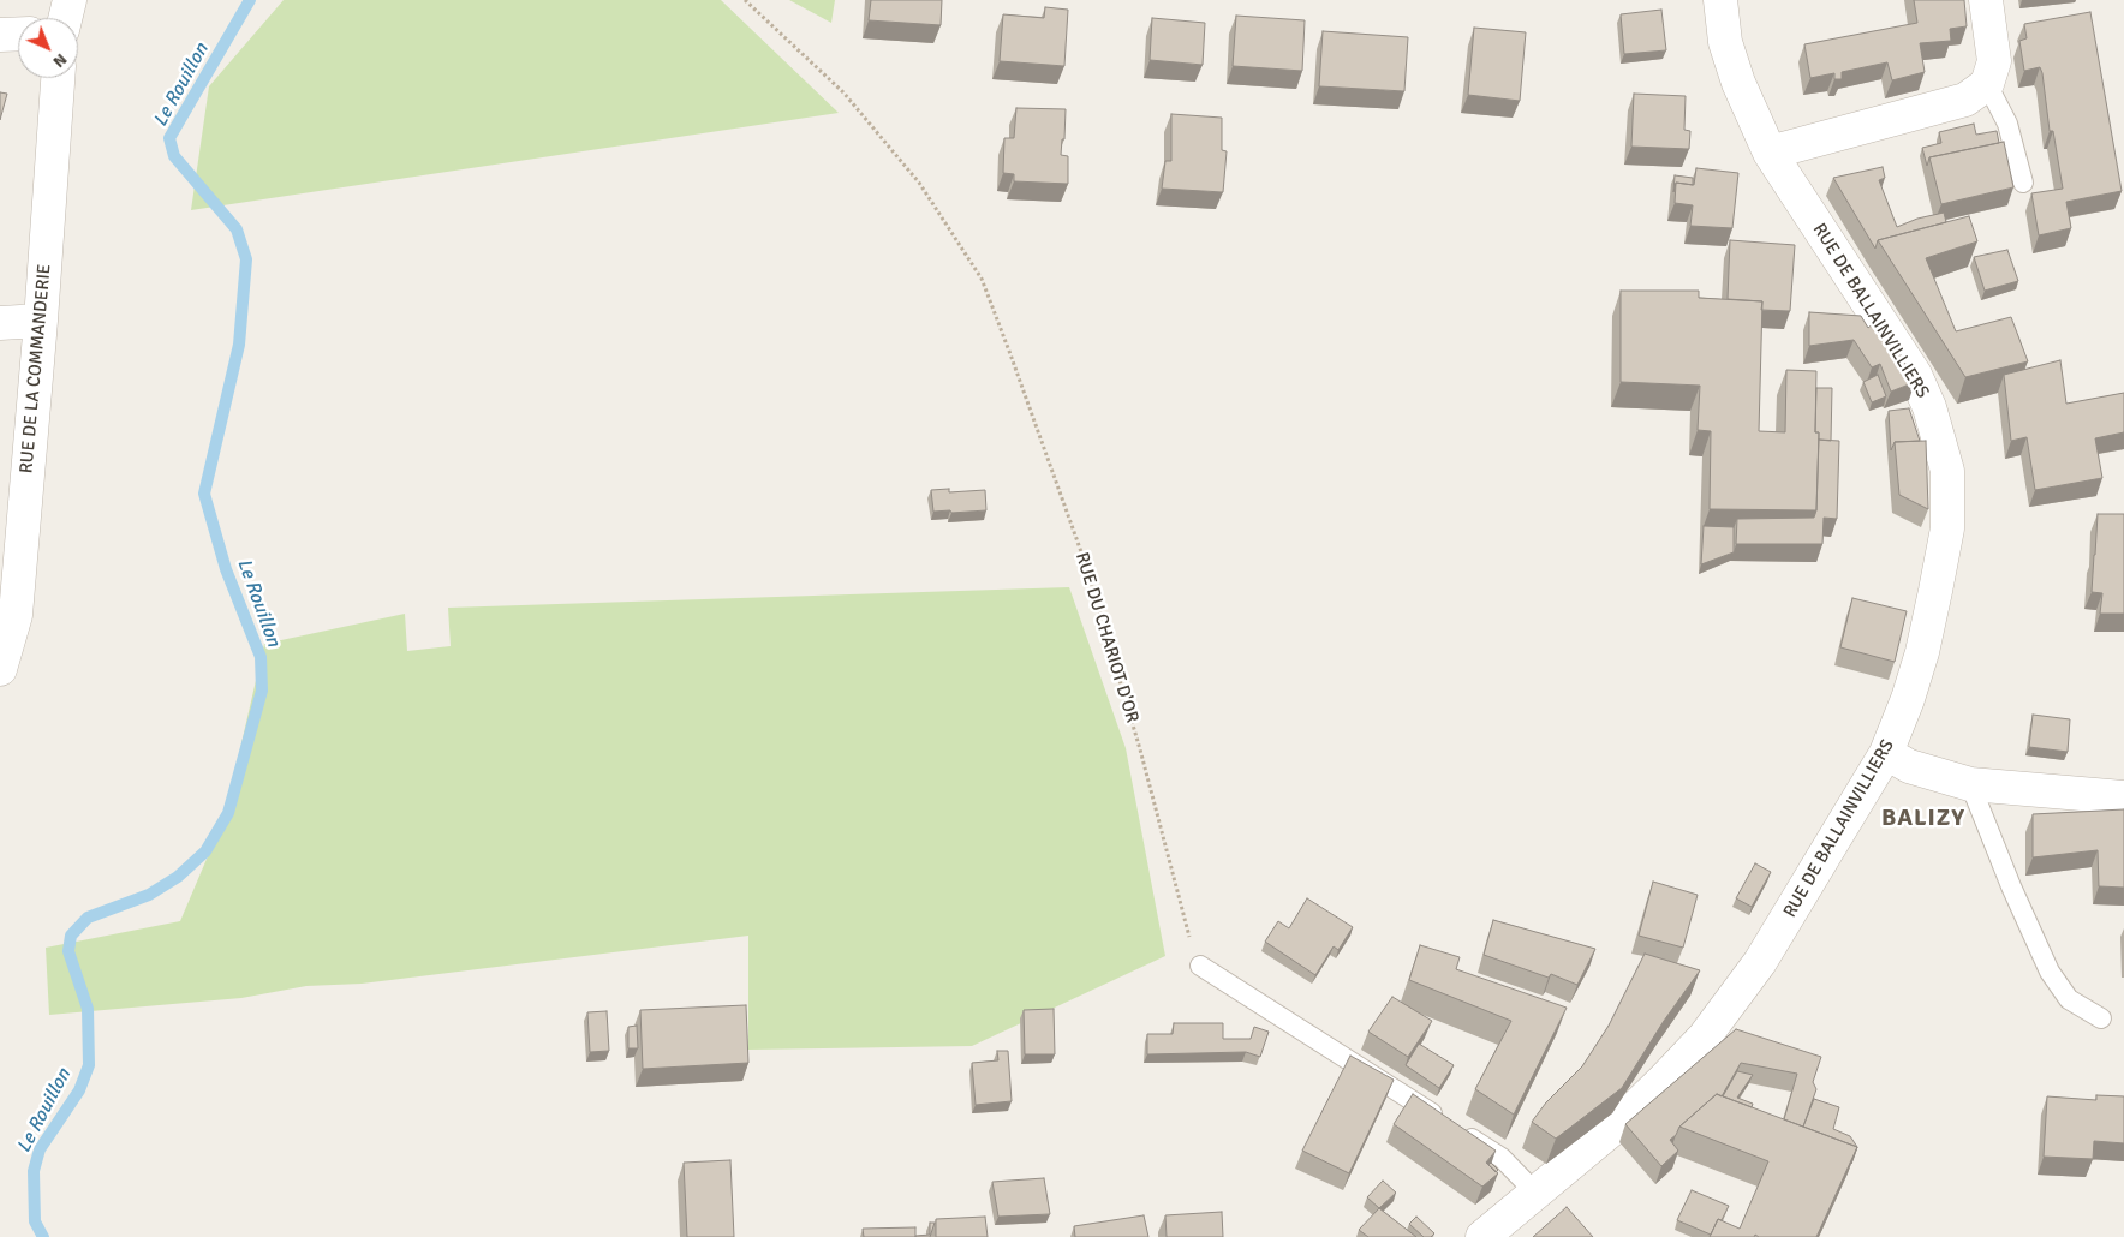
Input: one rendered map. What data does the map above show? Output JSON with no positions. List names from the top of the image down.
{
  "streets": {
    "street": ["RUE DE BALLAINVILLIERS", "RUE DE LA COMMANDERIE"],
    "path": ["RUE DU CHARIOT D'OR"]
  },
  "districts": ["BALIZY"],
  "water": ["Le Rouillon"],
  "north": "bottom right"
}
